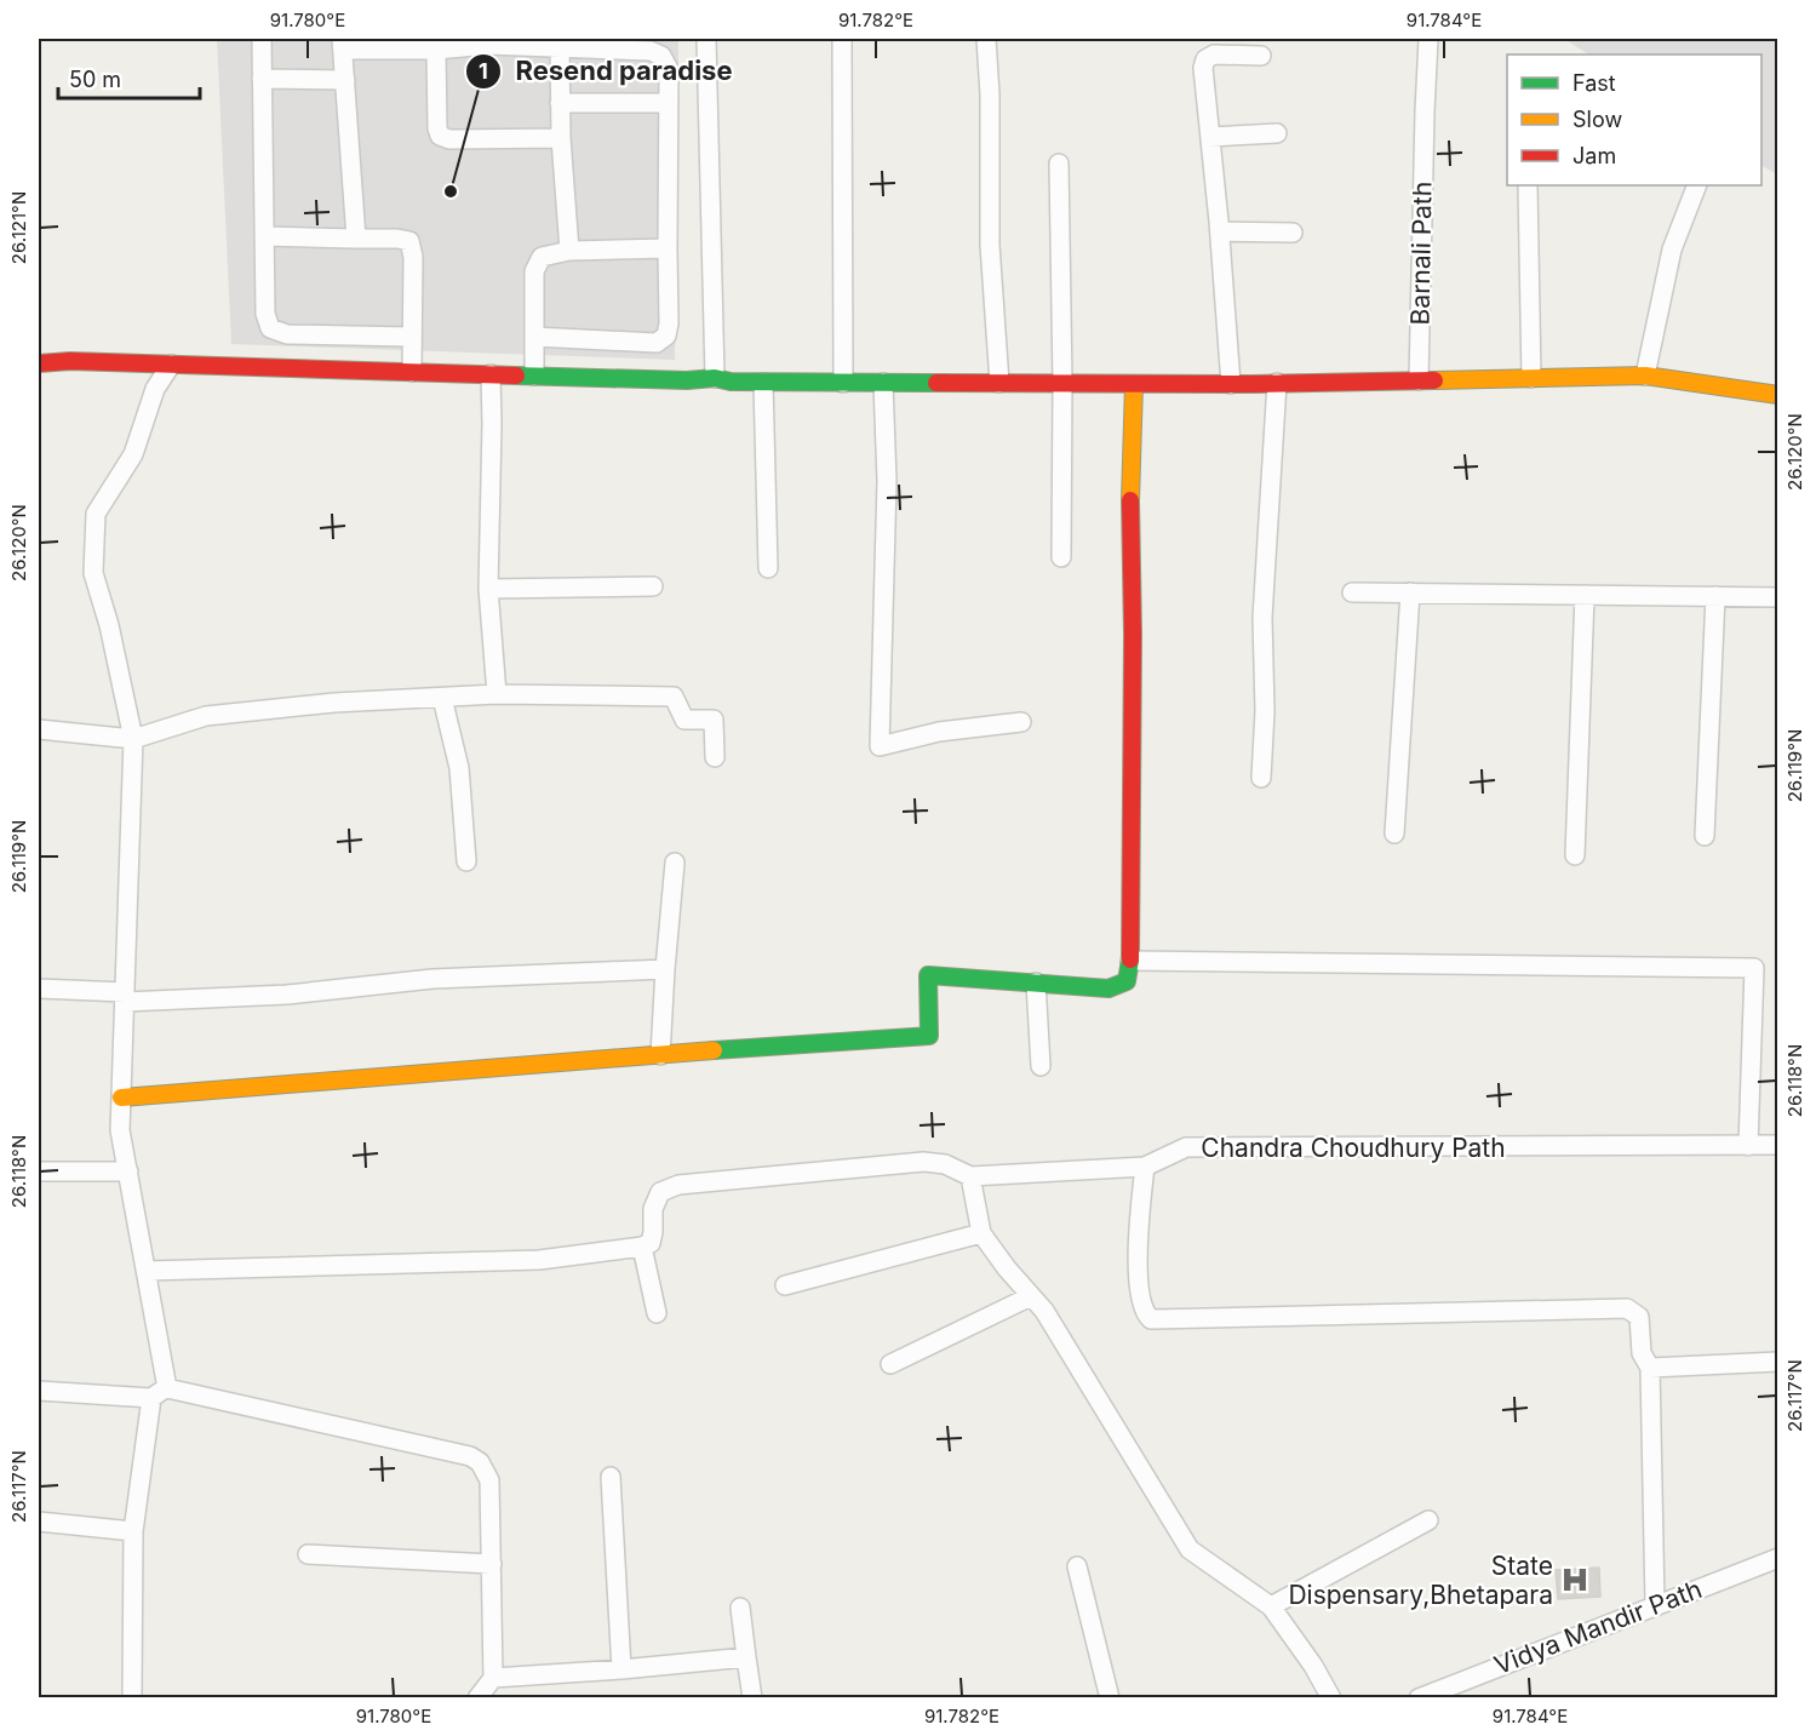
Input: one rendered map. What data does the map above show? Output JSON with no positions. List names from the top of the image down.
{
  "streets": {
    "street": ["Barnali Path", "Chandra Choudhury Path", "Vidya Mandir Path"]
  },
  "places": {
    "other": ["Resend paradise"],
    "hospital": ["State Dispensary,Bhetapara"]
  },
  "legend": ["Fast", "Slow", "Jam"],
  "scale_bar": "50 m",
  "coordinates": [
    "91.780°E",
    "91.782°E",
    "91.784°E",
    "26.121°N",
    "26.120°N",
    "26.119°N",
    "26.118°N",
    "26.117°N"
  ]
}
